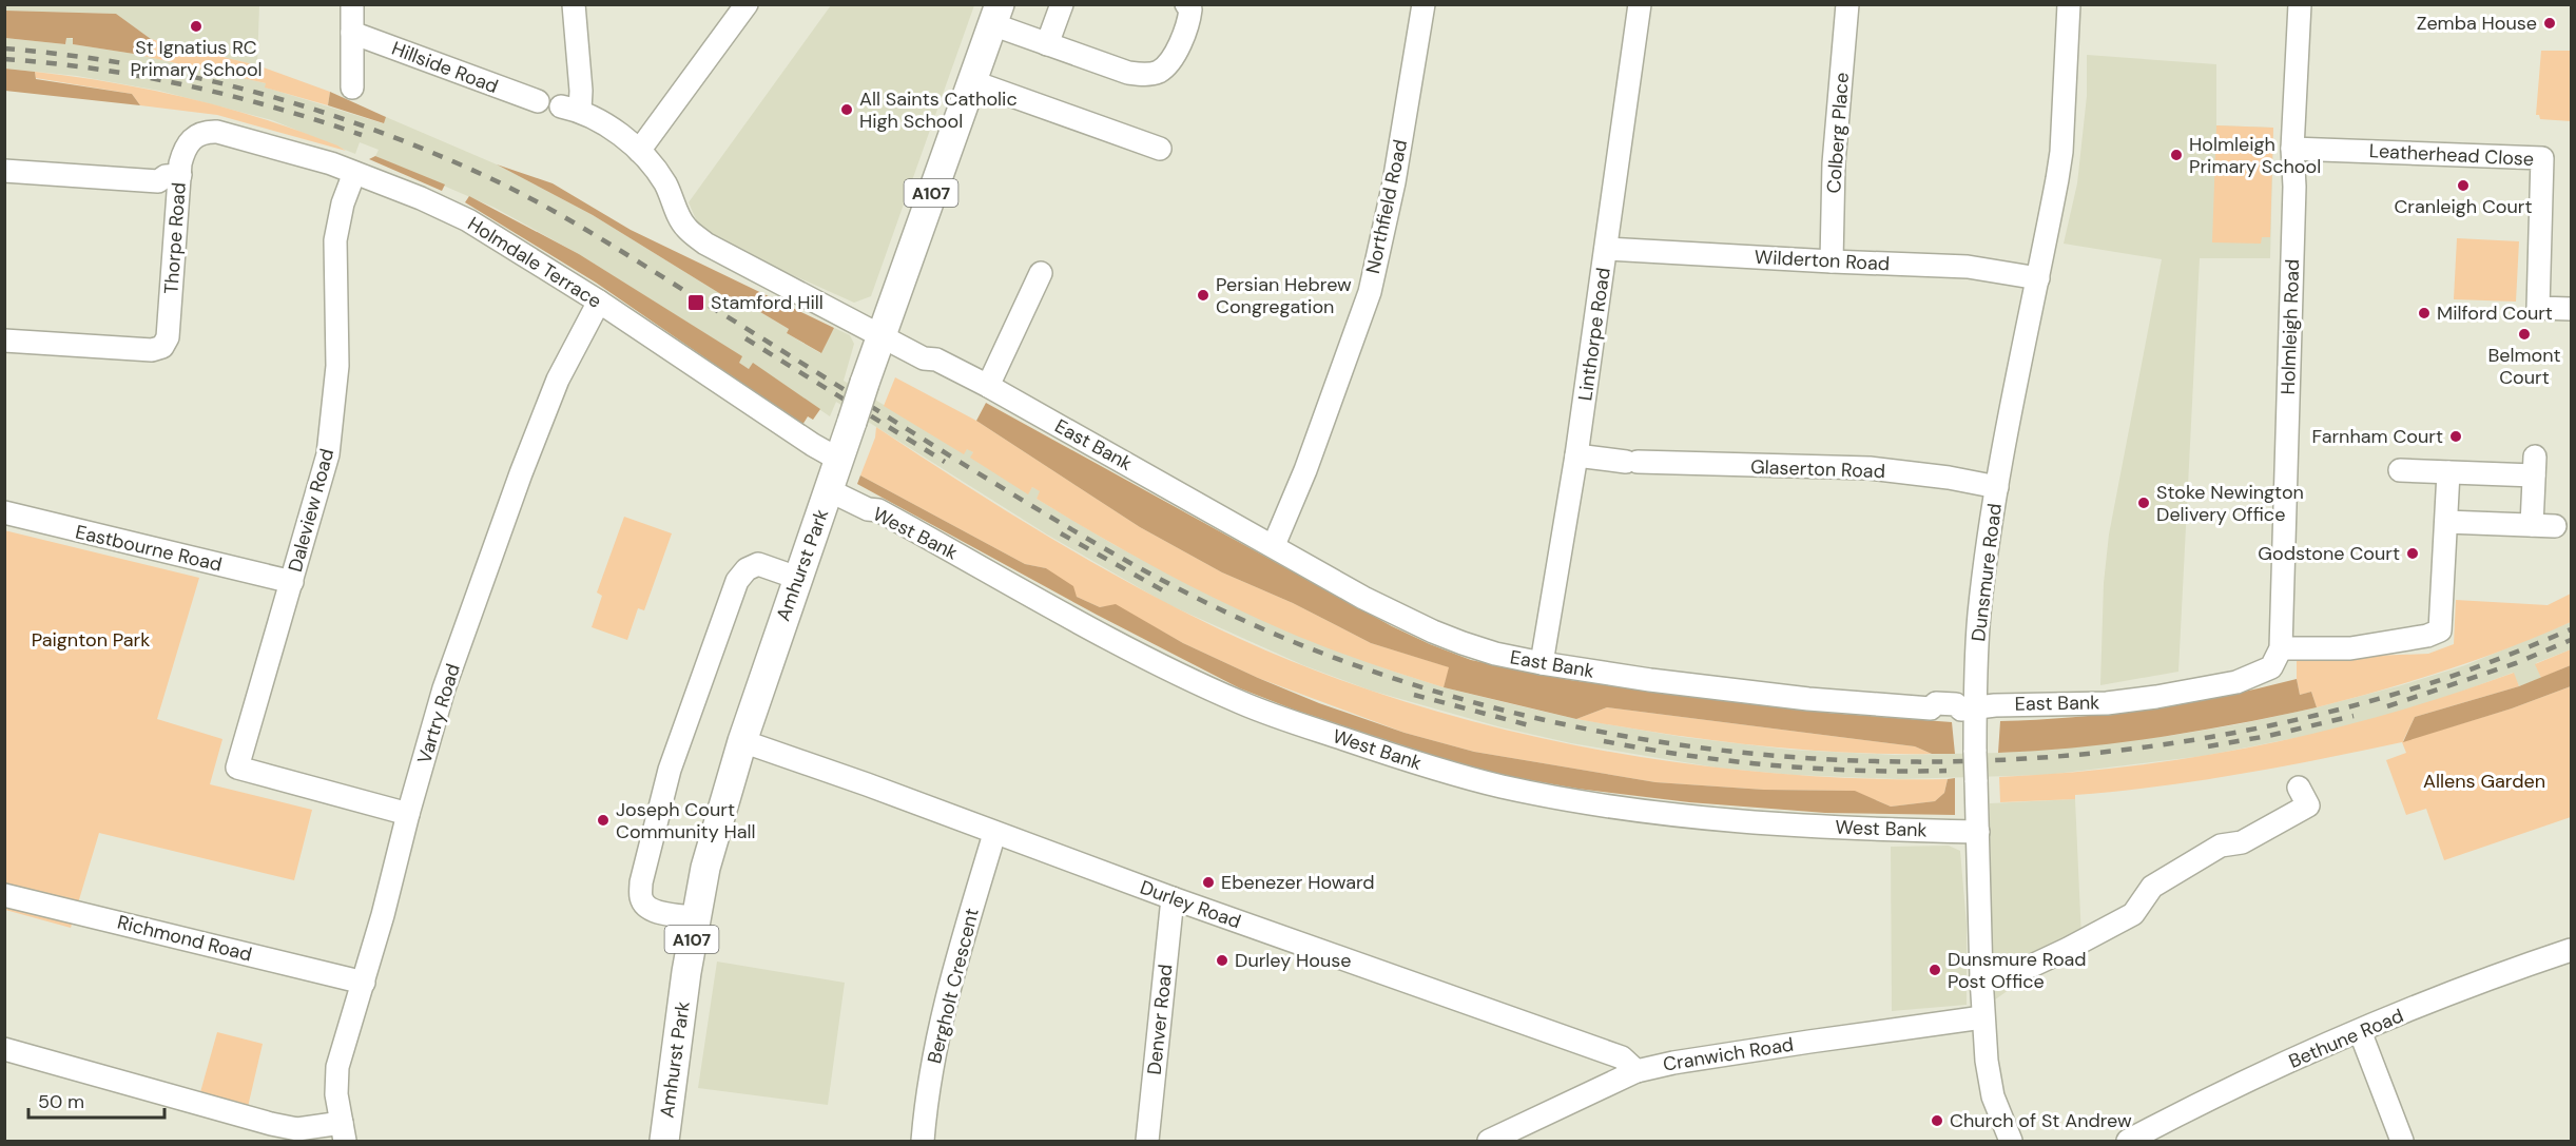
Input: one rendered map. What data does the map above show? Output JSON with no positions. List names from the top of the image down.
{
  "streets": {
    "main road": ["A107", "Amhurst Park"],
    "street": [
      "Hillside Road",
      "Colberg Place",
      "Leatherhead Close",
      "Northfield Road",
      "Thorpe Road",
      "Wilderton Road",
      "Holmdale Terrace",
      "Holmleigh Road",
      "Linthorpe Road",
      "East Bank",
      "Glaserton Road",
      "Daleview Road",
      "West Bank",
      "Eastbourne Road",
      "Dunsmure Road",
      "Vartry Road",
      "Durley Road",
      "Richmond Road",
      "Bergholt Crescent",
      "Denver Road",
      "Bethune Road",
      "Cranwich Road"
    ]
  },
  "crossings": [
    ["Colberg Place", "Wilderton Road"],
    ["Leatherhead Close", "Holmleigh Road"],
    ["Northfield Road", "East Bank"],
    ["Thorpe Road", "Holmdale Terrace"],
    ["Wilderton Road", "Linthorpe Road"],
    ["Wilderton Road", "Dunsmure Road"],
    ["Holmdale Terrace", "Daleview Road"],
    ["Holmdale Terrace", "Amhurst Park"],
    ["Holmdale Terrace", "Vartry Road"],
    ["Holmleigh Road", "East Bank"],
    ["Linthorpe Road", "East Bank"],
    ["Linthorpe Road", "Glaserton Road"],
    ["East Bank", "Amhurst Park"],
    ["East Bank", "Dunsmure Road"],
    ["Glaserton Road", "Dunsmure Road"],
    ["Daleview Road", "Eastbourne Road"],
    ["Daleview Road", "Vartry Road"],
    ["West Bank", "Amhurst Park"],
    ["West Bank", "Dunsmure Road"],
    ["Amhurst Park", "Durley Road"],
    ["Dunsmure Road", "Cranwich Road"],
    ["Vartry Road", "Richmond Road"],
    ["Durley Road", "Bergholt Crescent"],
    ["Durley Road", "Denver Road"],
    ["Durley Road", "Cranwich Road"]
  ],
  "parks": ["Paignton Park", "Allens Garden"],
  "places": {
    "other": [
      "Zemba House",
      "St Ignatius RC Primary School",
      "All Saints Catholic High School",
      "Holmleigh Primary School",
      "Cranleigh Court",
      "Persian Hebrew Congregation",
      "Milford Court",
      "Belmont Court",
      "Farnham Court",
      "Stoke Newington Delivery Office",
      "Godstone Court",
      "Joseph Court Community Hall",
      "Ebenezer Howard",
      "Durley House",
      "Dunsmure Road Post Office",
      "Church of St Andrew"
    ],
    "transit": ["Stamford Hill"]
  },
  "scale_bar": "50 m"
}
